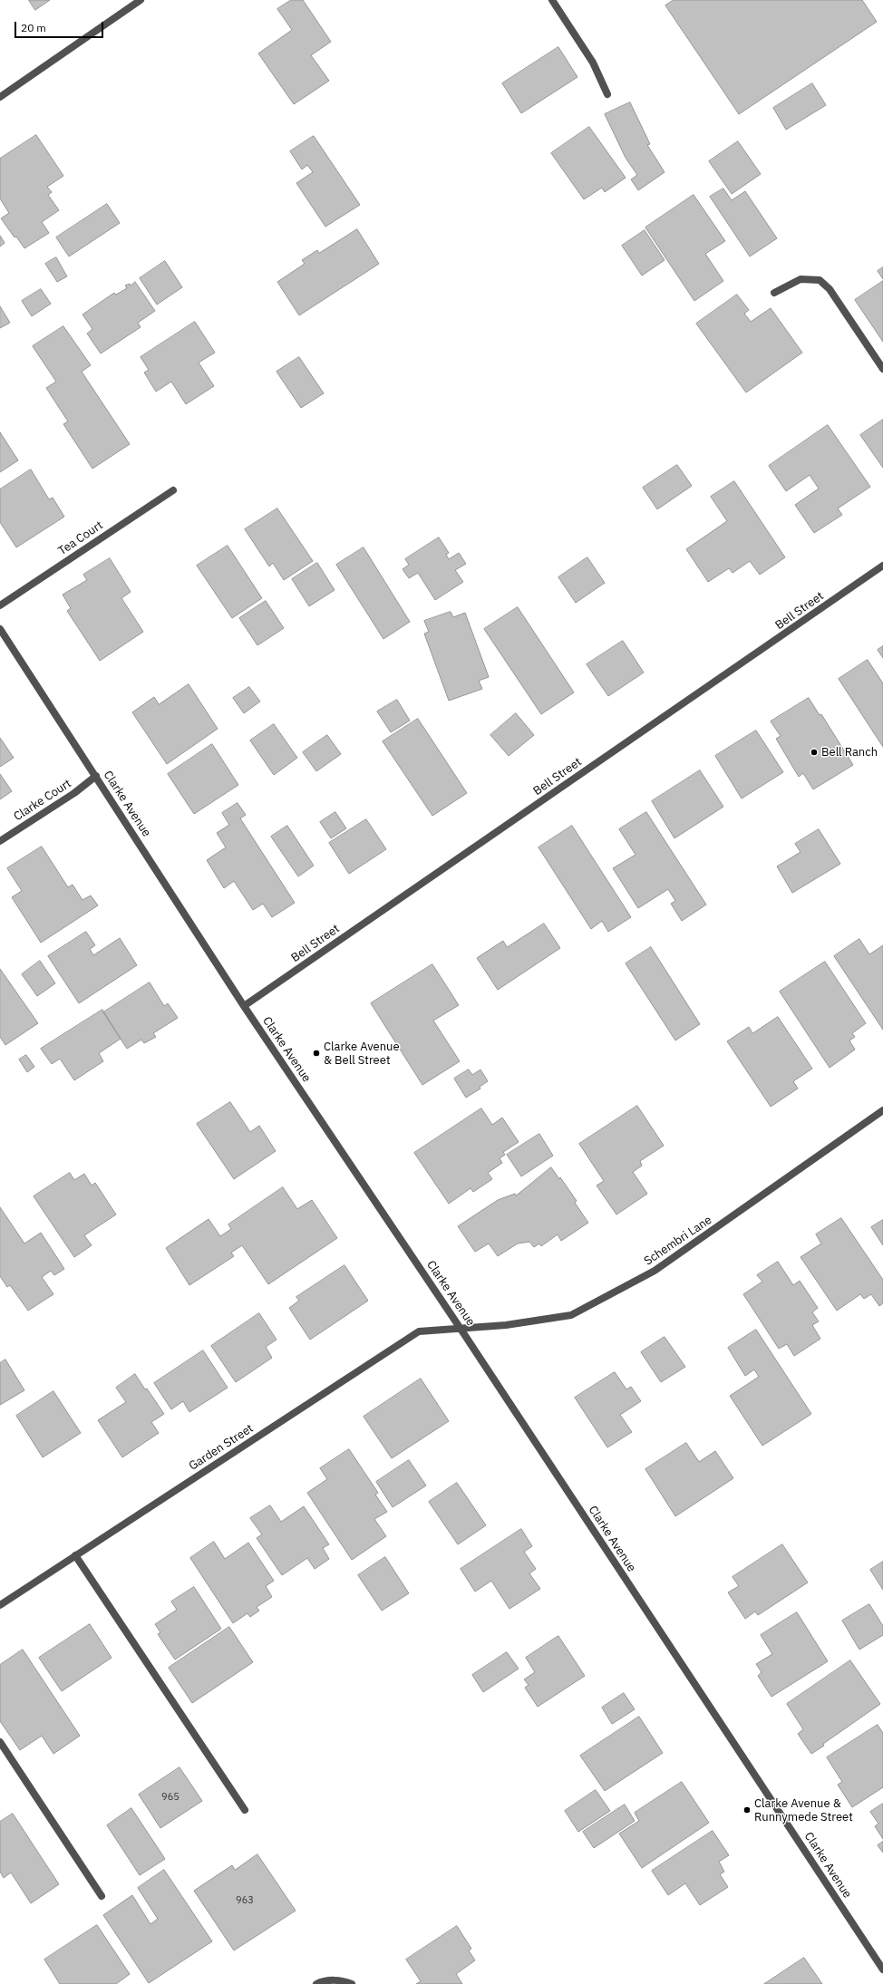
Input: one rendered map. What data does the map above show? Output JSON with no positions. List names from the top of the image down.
{
  "streets": {
    "street": [
      "Tea Court",
      "Bell Street",
      "Clarke Court",
      "Clarke Avenue",
      "Schembri Lane",
      "Garden Street"
    ]
  },
  "crossings": [
    ["Bell Street", "Clarke Avenue"],
    ["Clarke Court", "Clarke Avenue"],
    ["Clarke Avenue", "Schembri Lane"],
    ["Clarke Avenue", "Garden Street"],
    ["Schembri Lane", "Garden Street"]
  ],
  "places": ["Bell Ranch", "Clarke Avenue & Bell Street", "Clarke Avenue & Runnymede Street"],
  "house_numbers": ["965", "963"],
  "scale_bar": "20 m"
}
